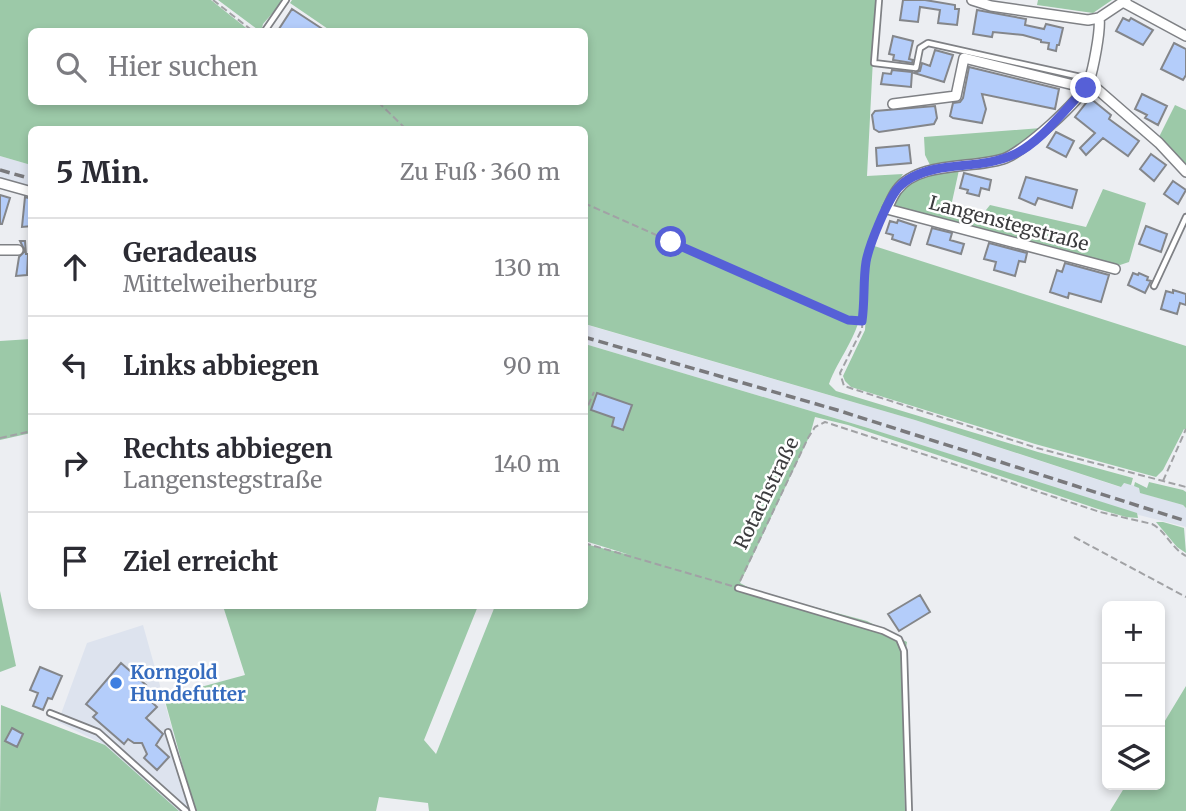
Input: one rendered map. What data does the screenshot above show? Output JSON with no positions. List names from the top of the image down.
{
  "streets": {
    "street": ["Langenstegstraße"],
    "path": ["Rotachstraße"]
  },
  "places": ["Korngold Hundefutter"],
  "page": {
    "search": "Hier suchen",
    "heading": ["5 Min.", "Zu Fuß · 360 m"],
    "list": [
      ["Geradeaus", "Mittelweiherburg", "130 m"],
      ["Links abbiegen", "90 m"],
      ["Rechts abbiegen", "Langenstegstraße", "140 m"],
      "Ziel erreicht"
    ],
    "map_buttons": ["+", "−"]
  }
}
